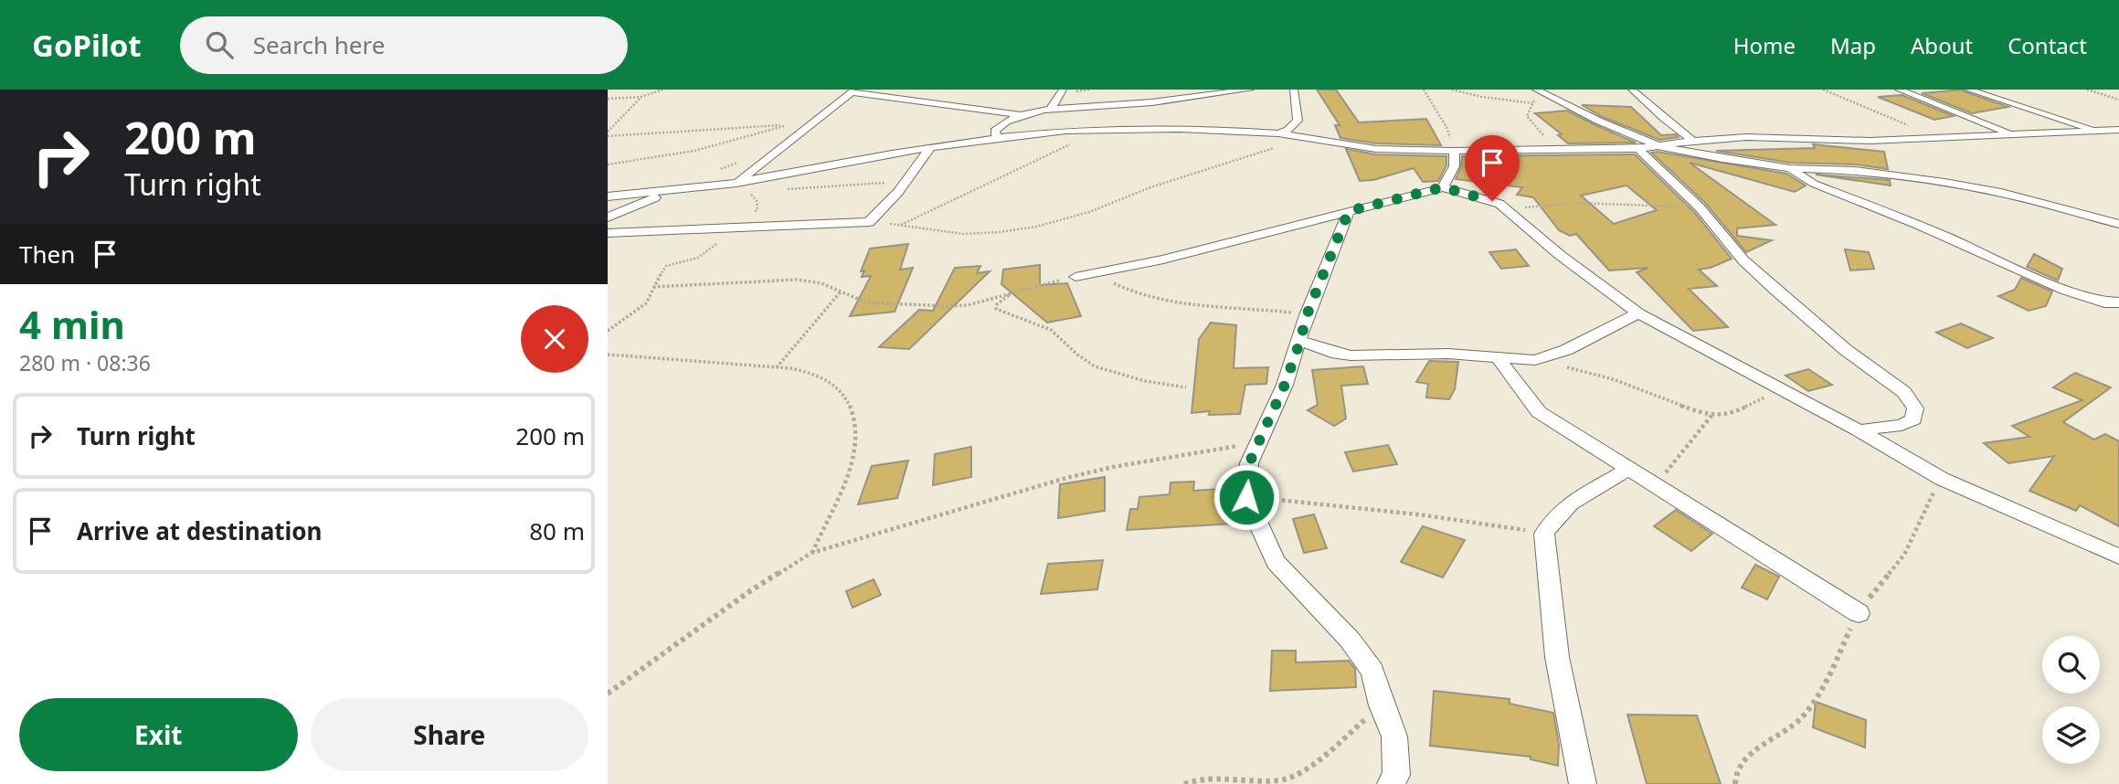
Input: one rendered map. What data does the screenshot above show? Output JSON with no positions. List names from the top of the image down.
{
  "page": {
    "header": "GoPilot",
    "search": "Search here",
    "nav": [
      "Home",
      "Map",
      "About",
      "Contact"
    ],
    "turn": ["200 m", "Turn right"],
    "then": "Then",
    "heading": ["4 min", "280 m · 08:36"],
    "list": [
      {
        "name": "Turn right",
        "value": "200 m"
      },
      {
        "name": "Arrive at destination",
        "value": "80 m"
      }
    ],
    "buttons": ["Exit", "Share"]
  }
}
